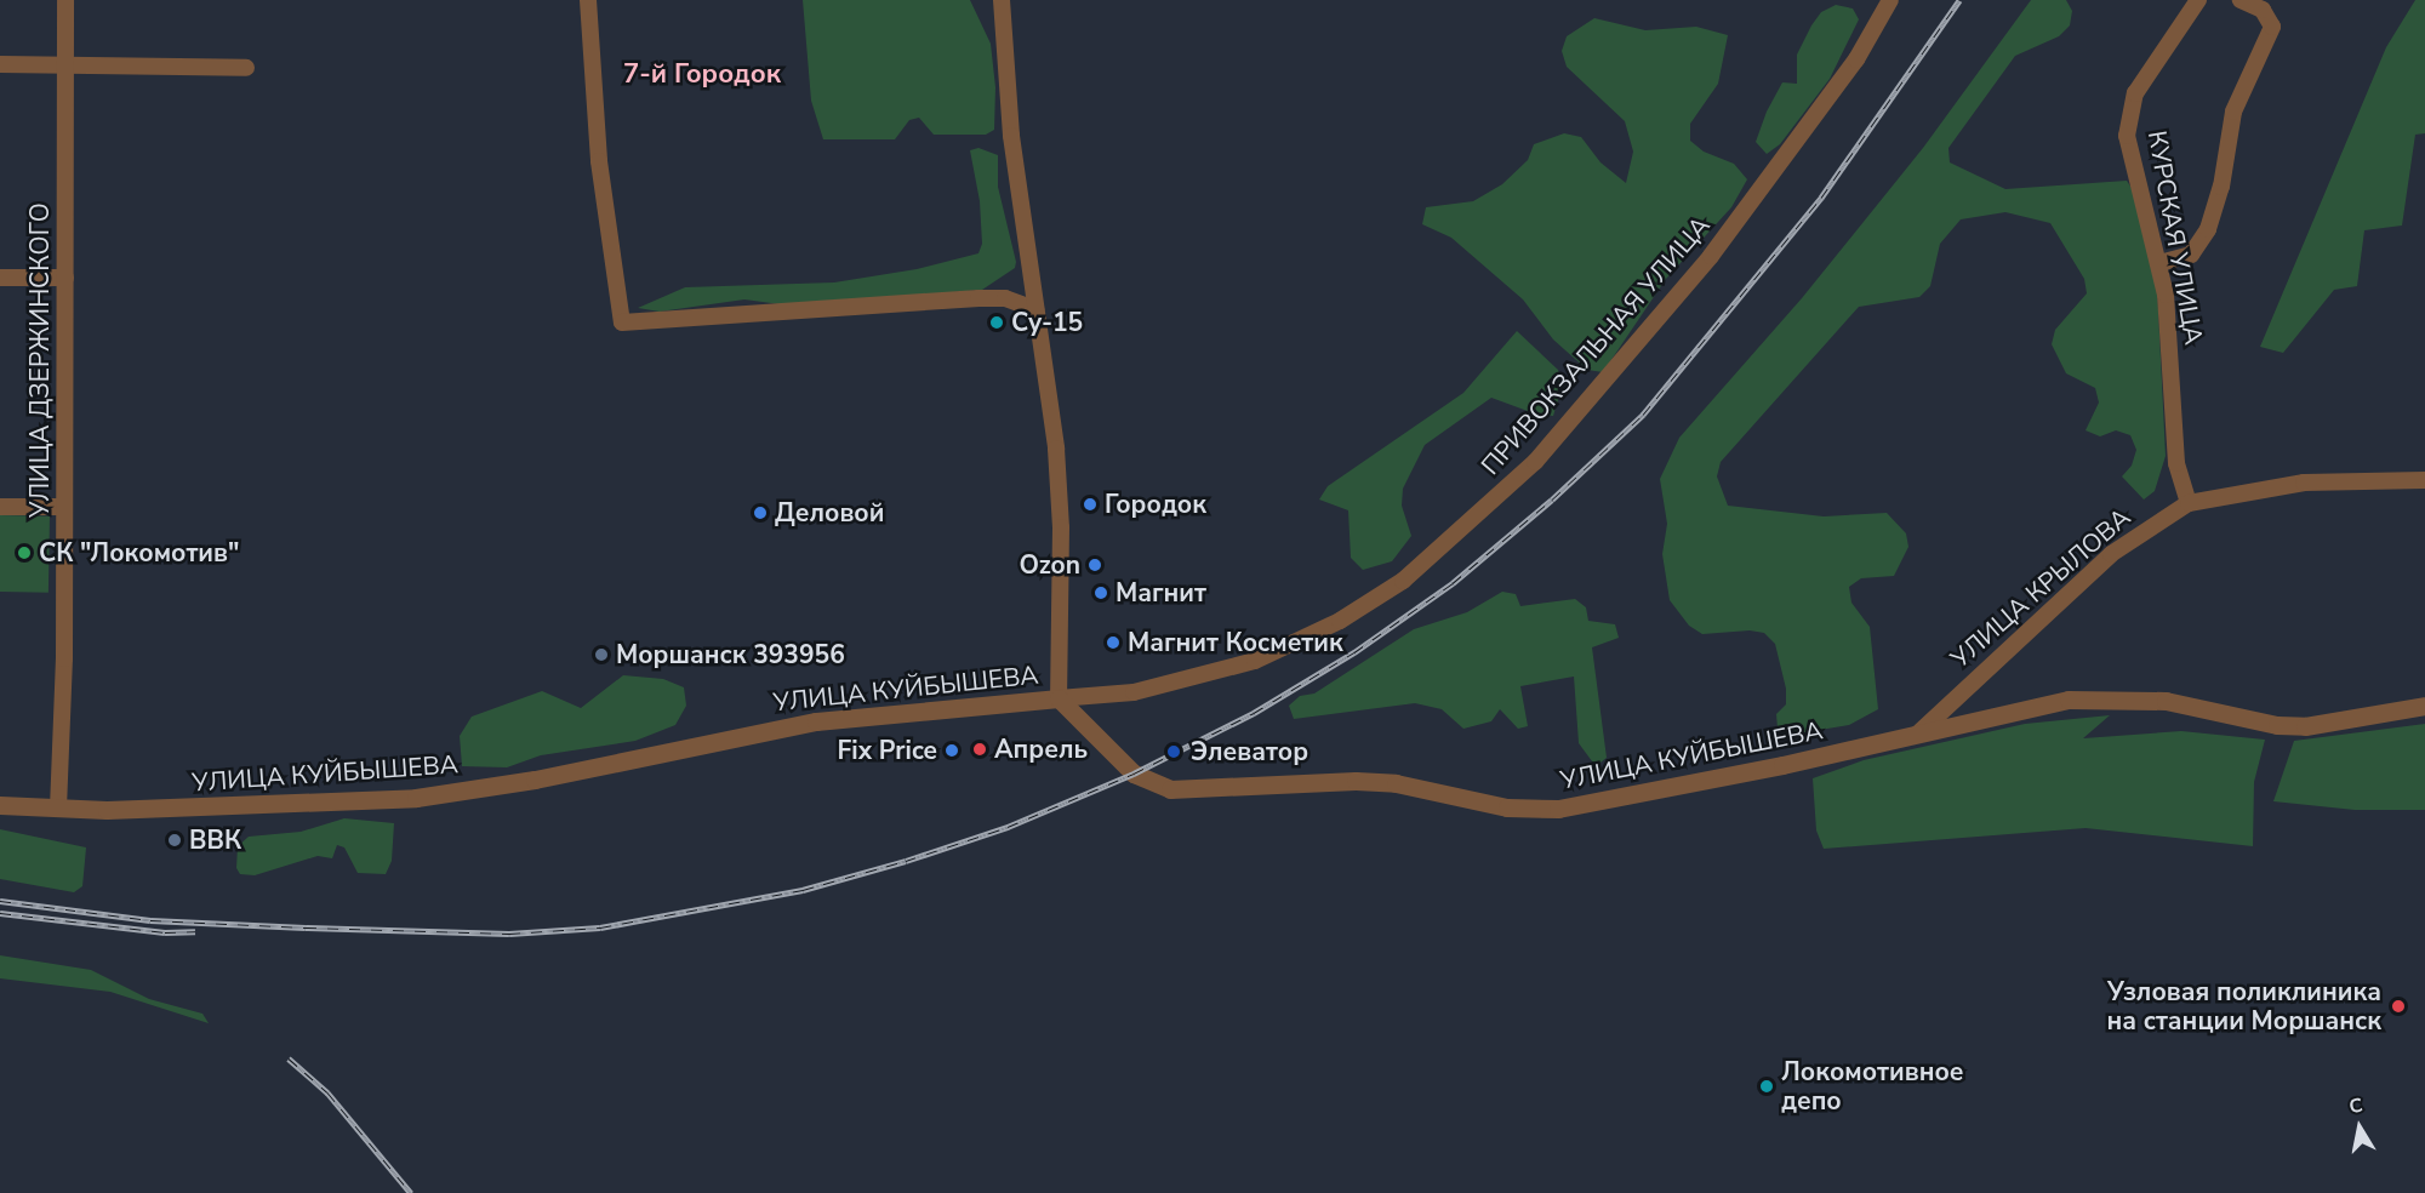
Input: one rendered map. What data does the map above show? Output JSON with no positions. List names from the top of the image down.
{
  "streets": {
    "street": [
      "КУРСКАЯ УЛИЦА",
      "ПРИВОКЗАЛЬНАЯ УЛИЦА",
      "УЛИЦА ДЗЕРЖИНСКОГО",
      "УЛИЦА КРЫЛОВА",
      "УЛИЦА КУЙБЫШЕВА"
    ]
  },
  "crossings": [
    ["КУРСКАЯ УЛИЦА", "УЛИЦА КРЫЛОВА"],
    ["ПРИВОКЗАЛЬНАЯ УЛИЦА", "УЛИЦА КУЙБЫШЕВА"],
    ["УЛИЦА ДЗЕРЖИНСКОГО", "УЛИЦА КУЙБЫШЕВА"],
    ["УЛИЦА КРЫЛОВА", "УЛИЦА КУЙБЫШЕВА"]
  ],
  "districts": ["7-й Городок"],
  "places": [
    "Су-15",
    "Городок",
    "Деловой",
    "СК \"Локомотив\"",
    "Ozon",
    "Магнит",
    "Магнит Косметик",
    "Моршанск 393956",
    "Апрель",
    "Fix Price",
    "Элеватор",
    "ВВК",
    "Узловая поликлиника на станции Моршанск",
    "Локомотивное депо"
  ],
  "north": "top"
}
